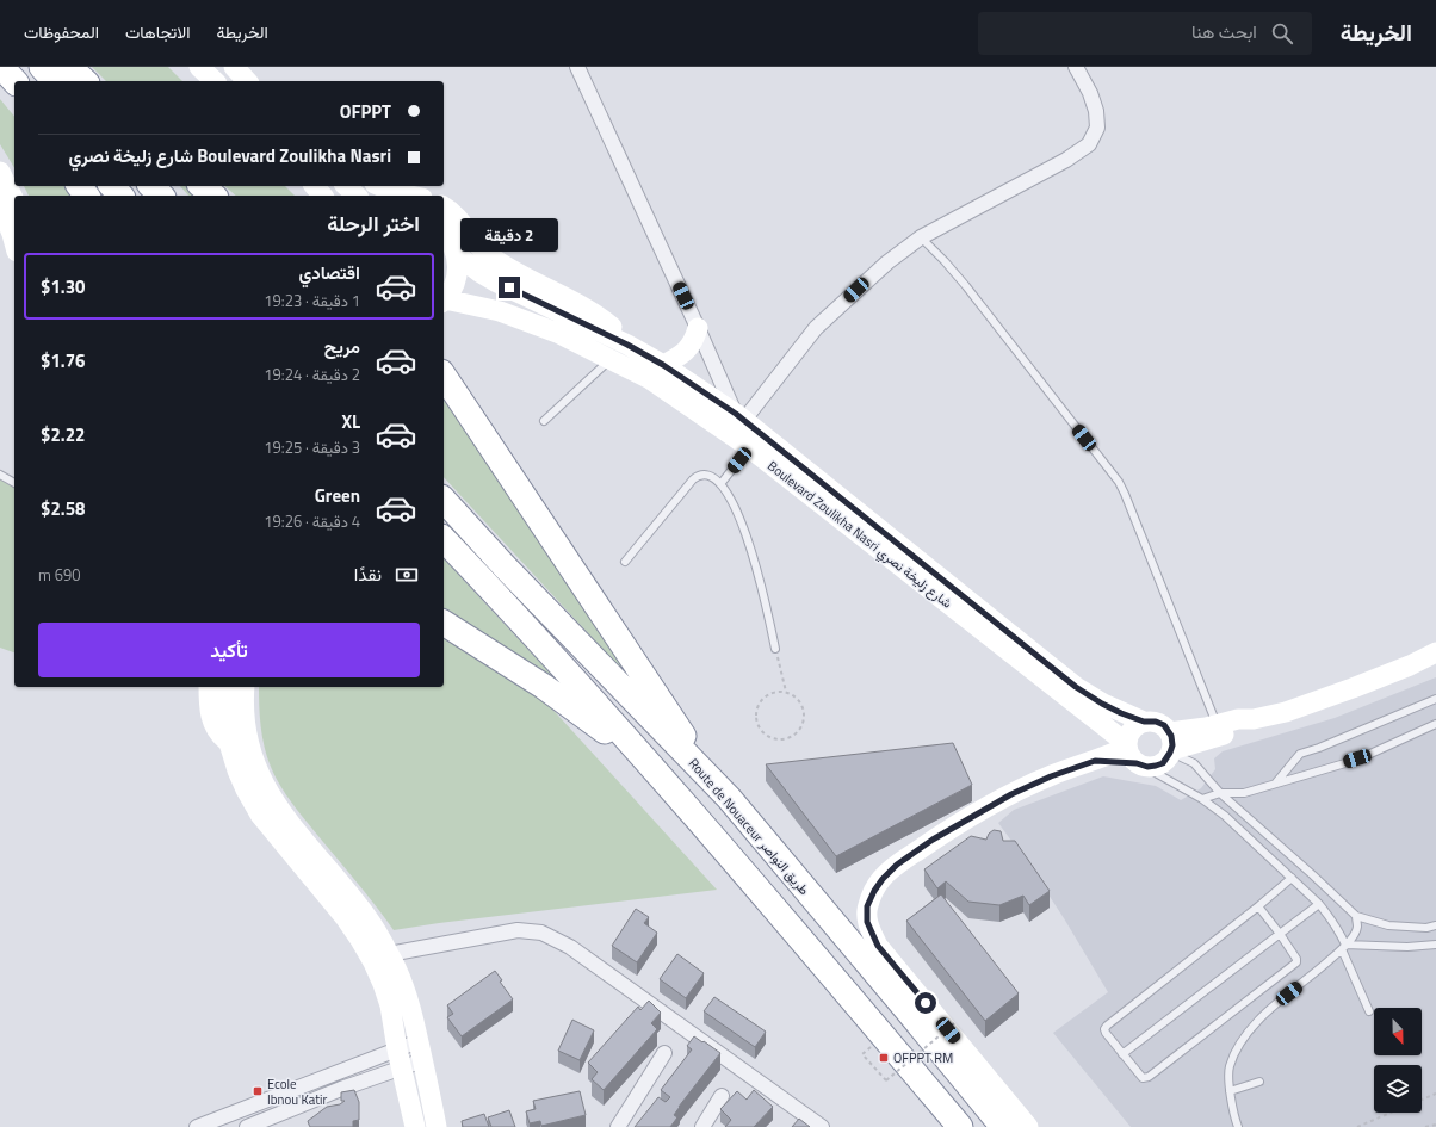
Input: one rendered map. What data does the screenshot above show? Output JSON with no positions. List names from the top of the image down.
{
  "streets": {
    "highway": ["Route de Nouaceur طريق النواصر"],
    "street": ["Boulevard Zoulikha Nasri شارع زليخة نصري"]
  },
  "places": {
    "transit": ["OFPPT RM", "Ecole Ibnou Katir"]
  },
  "north": "bottom",
  "page": {
    "header": "الخريطة",
    "search": "ابحث هنا",
    "nav": ["الخريطة", "الاتجاهات", "المحفوظات"],
    "banner": ["OFPPT", "Boulevard Zoulikha Nasri شارع زليخة نصري"],
    "heading": "اختر الرحلة",
    "bubble": "2 دقيقة",
    "list": [
      {
        "name": "اقتصادي",
        "note": "1 دقيقة · 19:23",
        "value": "$1.30"
      },
      {
        "name": "مريح",
        "note": "2 دقيقة · 19:24",
        "value": "$1.76"
      },
      {
        "name": "XL",
        "note": "3 دقيقة · 19:25",
        "value": "$2.22"
      },
      {
        "name": "Green",
        "note": "4 دقيقة · 19:26",
        "value": "$2.58"
      }
    ],
    "pay": ["نقدًا", "690 m"],
    "buttons": "تأكيد"
  }
}
